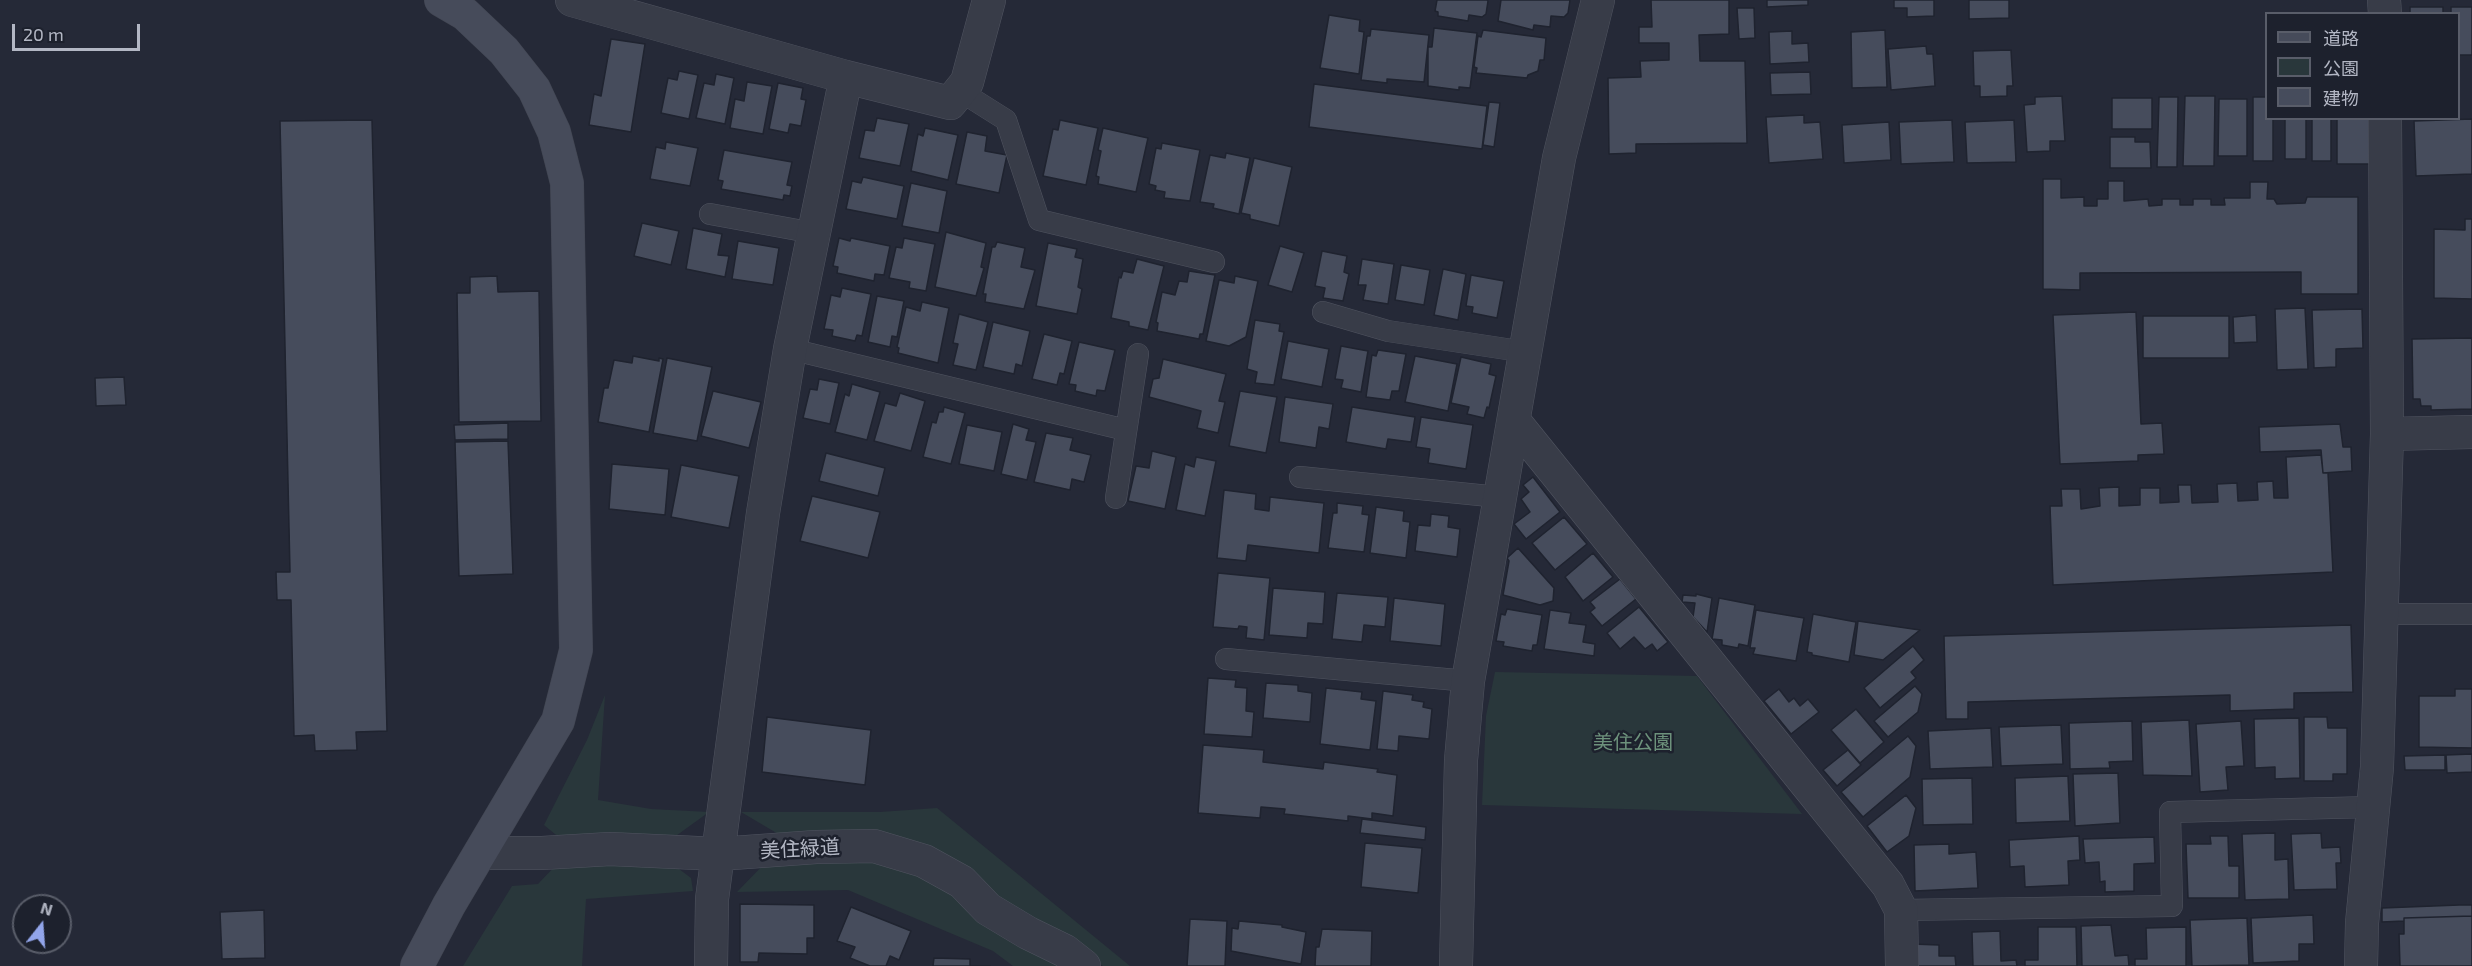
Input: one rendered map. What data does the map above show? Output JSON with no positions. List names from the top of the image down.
{
  "streets": {
    "street": ["美住緑道"]
  },
  "parks": ["美住公園"],
  "legend": ["道路", "公園", "建物"],
  "scale_bar": "20 m",
  "north": "top"
}
